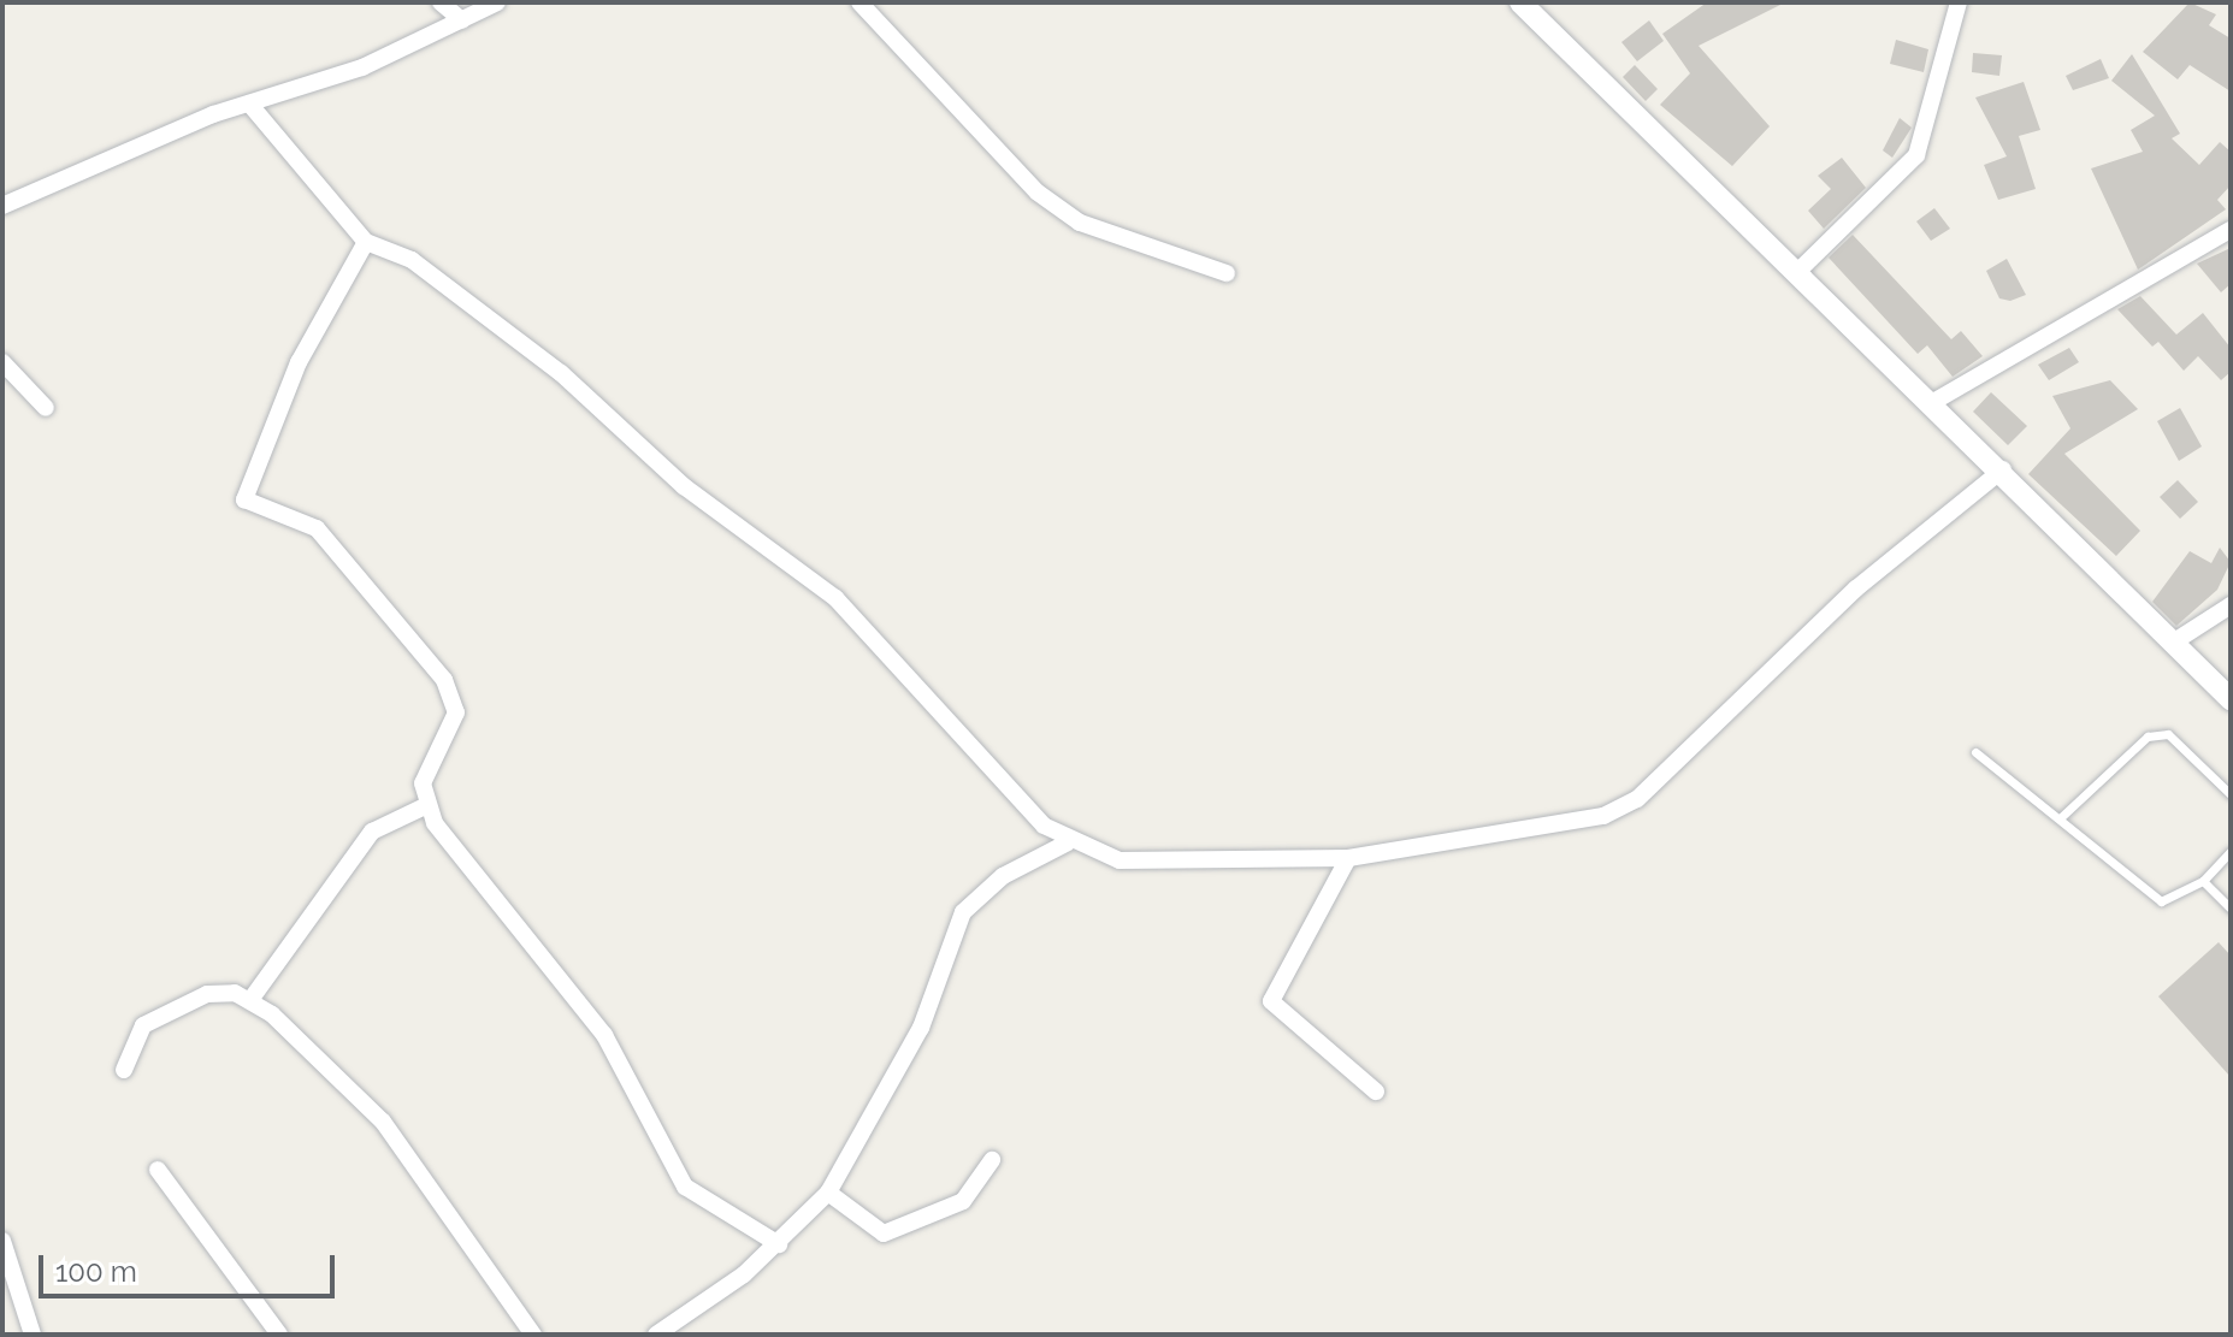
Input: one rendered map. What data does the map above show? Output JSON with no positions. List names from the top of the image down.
{
  "scale_bar": "100 m"
}
